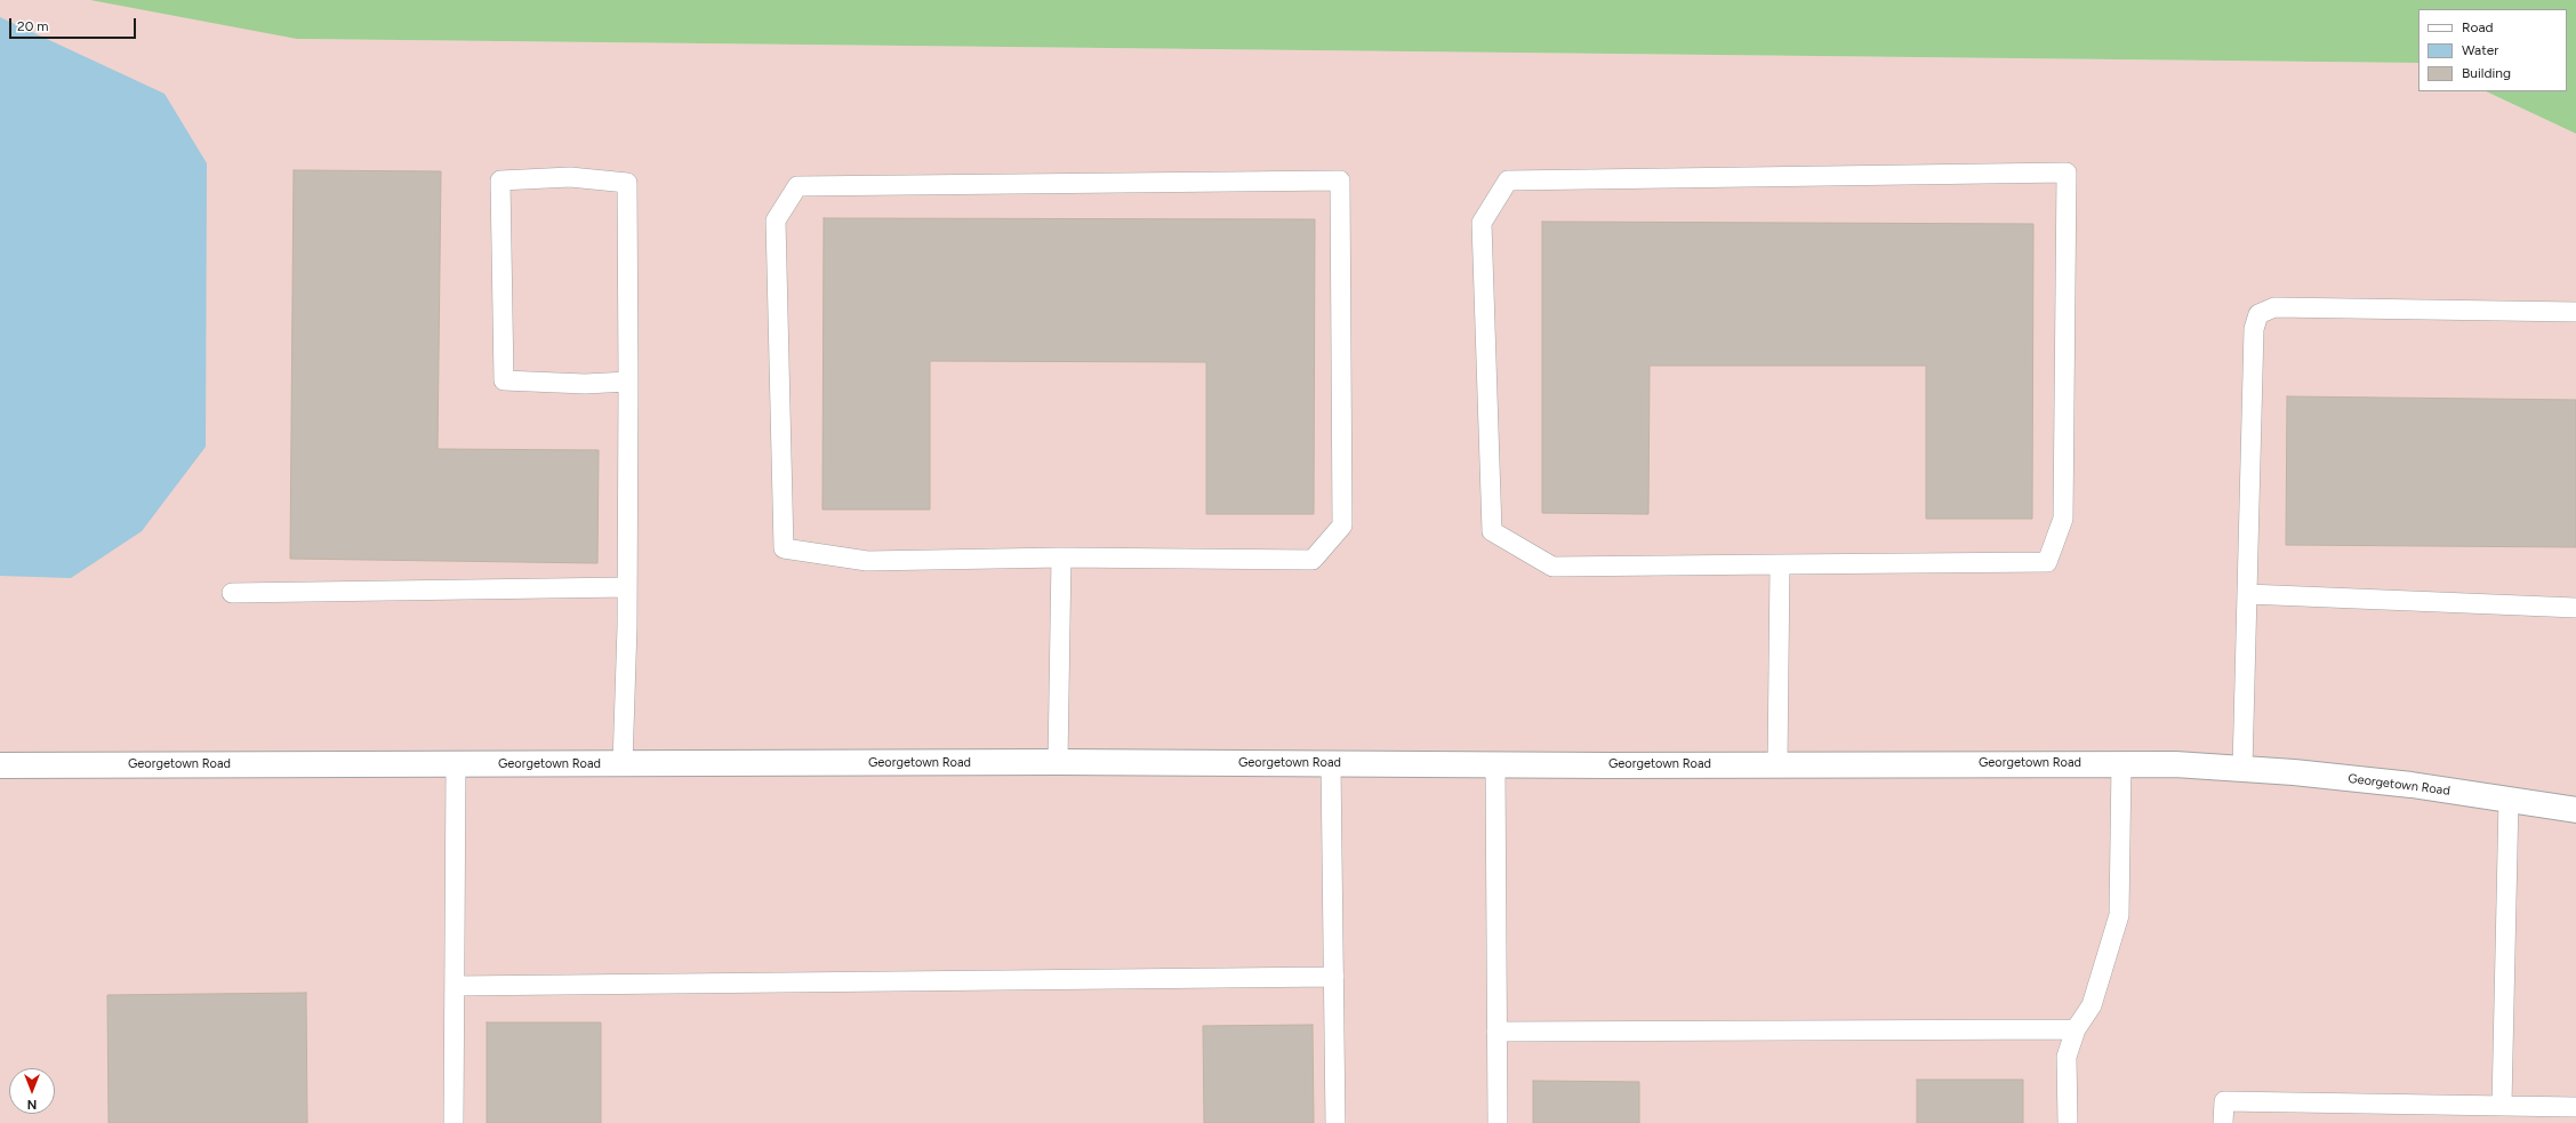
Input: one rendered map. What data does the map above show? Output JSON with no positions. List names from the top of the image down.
{
  "streets": {
    "street": ["Georgetown Road"]
  },
  "legend": ["Road", "Water", "Building"],
  "scale_bar": "20 m",
  "north": "bottom"
}
